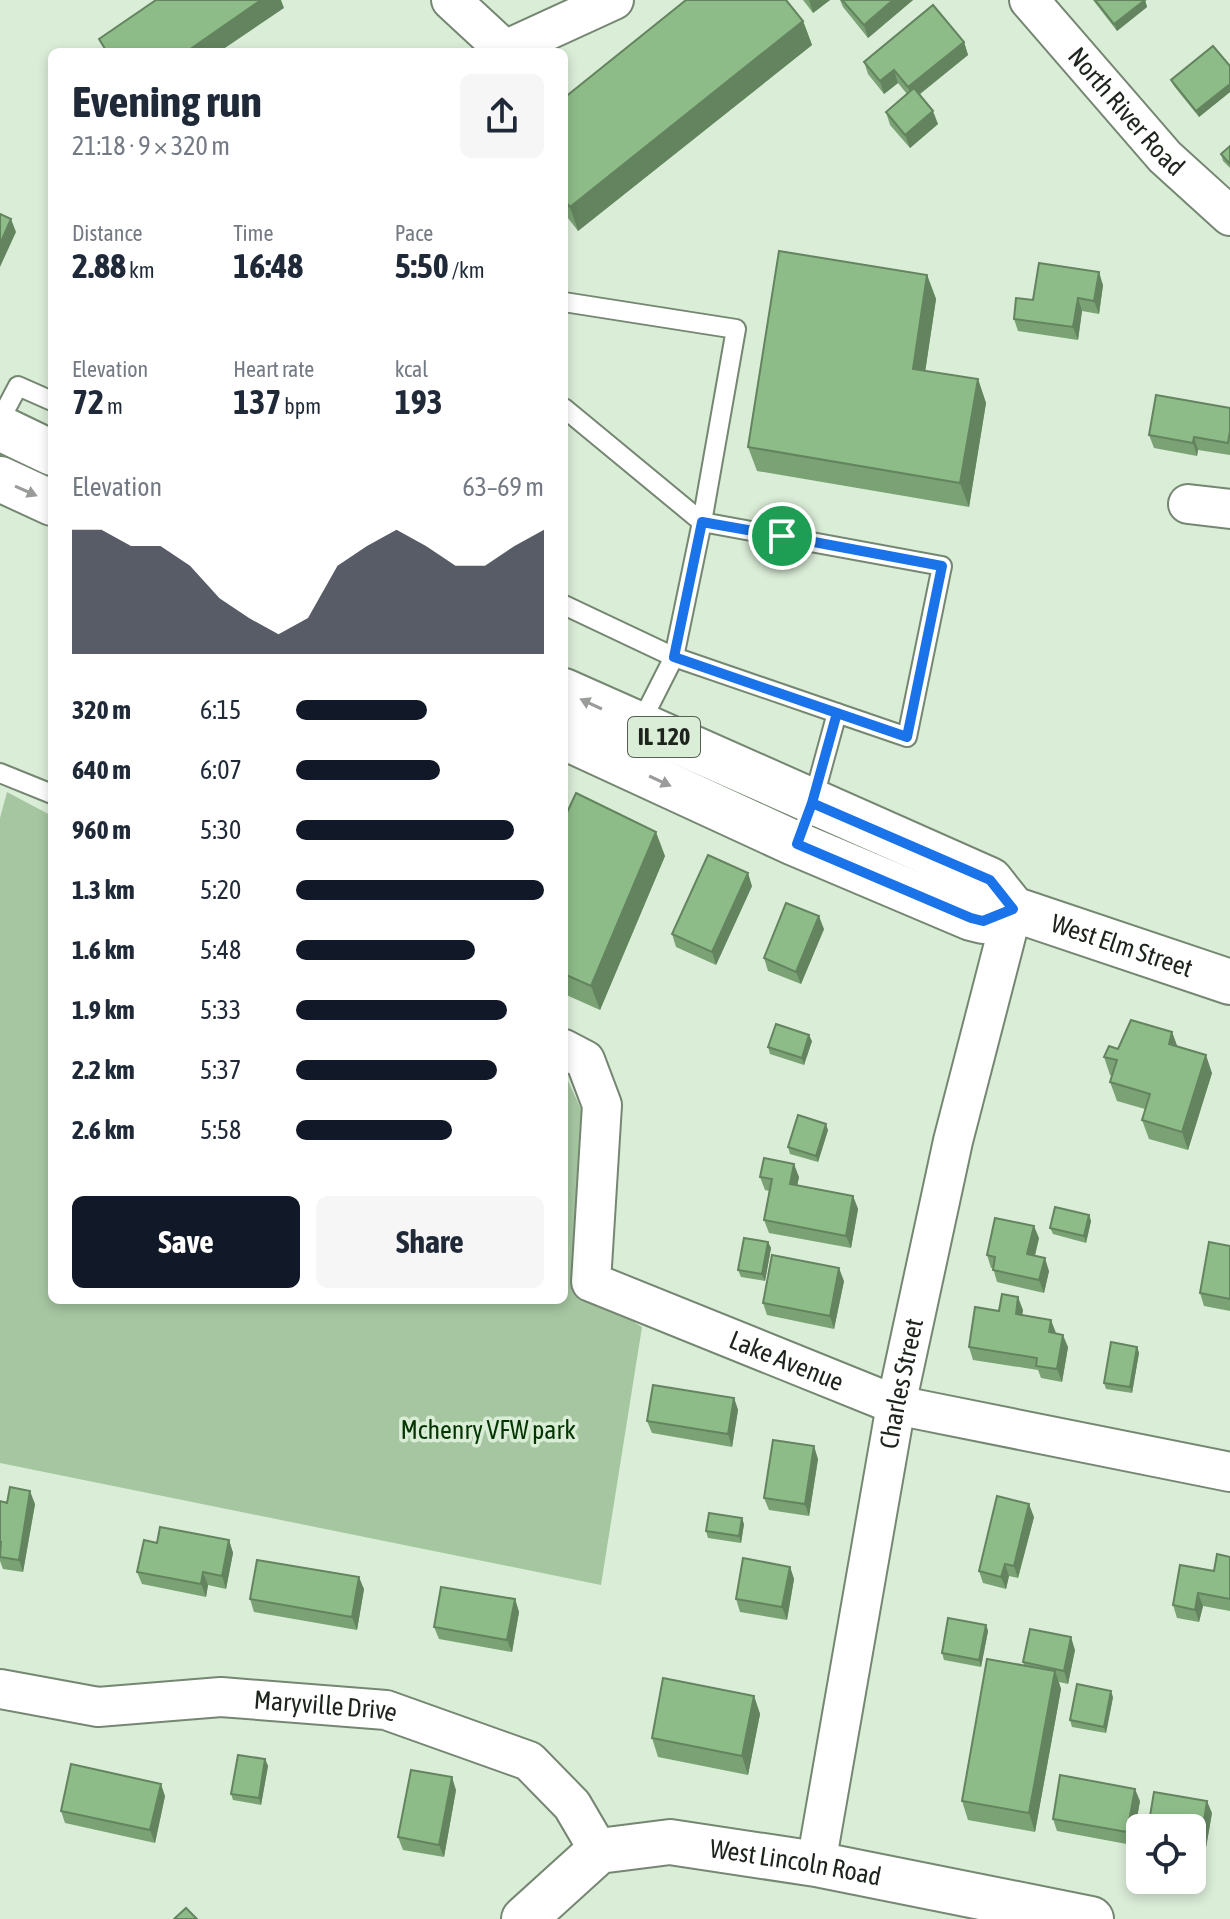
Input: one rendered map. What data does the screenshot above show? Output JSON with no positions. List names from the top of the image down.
{
  "streets": {
    "main road": ["IL 120", "West Elm Street", "West Lincoln Road"],
    "street": [
      "North River Road",
      "Lake Avenue",
      "Charles Street",
      "Maryville Drive"
    ]
  },
  "crossings": [
    ["IL 120", "West Elm Street"],
    ["IL 120", "Charles Street"],
    ["West Elm Street", "Charles Street"],
    ["Lake Avenue", "Charles Street"],
    ["Charles Street", "West Lincoln Road"],
    ["Maryville Drive", "West Lincoln Road"]
  ],
  "parks": ["Mchenry VFW park"],
  "page": {
    "heading": ["Evening run", "21:18 · 9 × 320 m"],
    "stats": [
      ["Distance", "2.88 km"],
      ["Time", "16:48"],
      ["Pace", "5:50 /km"],
      ["Elevation", "72 m"],
      ["Heart rate", "137 bpm"],
      ["kcal", "193"]
    ],
    "chart": ["Elevation", "63–69 m"],
    "list": [
      {
        "name": "320 m",
        "note": "6:15"
      },
      {
        "name": "640 m",
        "note": "6:07"
      },
      {
        "name": "960 m",
        "note": "5:30"
      },
      {
        "name": "1.3 km",
        "note": "5:20"
      },
      {
        "name": "1.6 km",
        "note": "5:48"
      },
      {
        "name": "1.9 km",
        "note": "5:33"
      },
      {
        "name": "2.2 km",
        "note": "5:37"
      },
      {
        "name": "2.6 km",
        "note": "5:58"
      }
    ],
    "buttons": ["Save", "Share"]
  }
}
